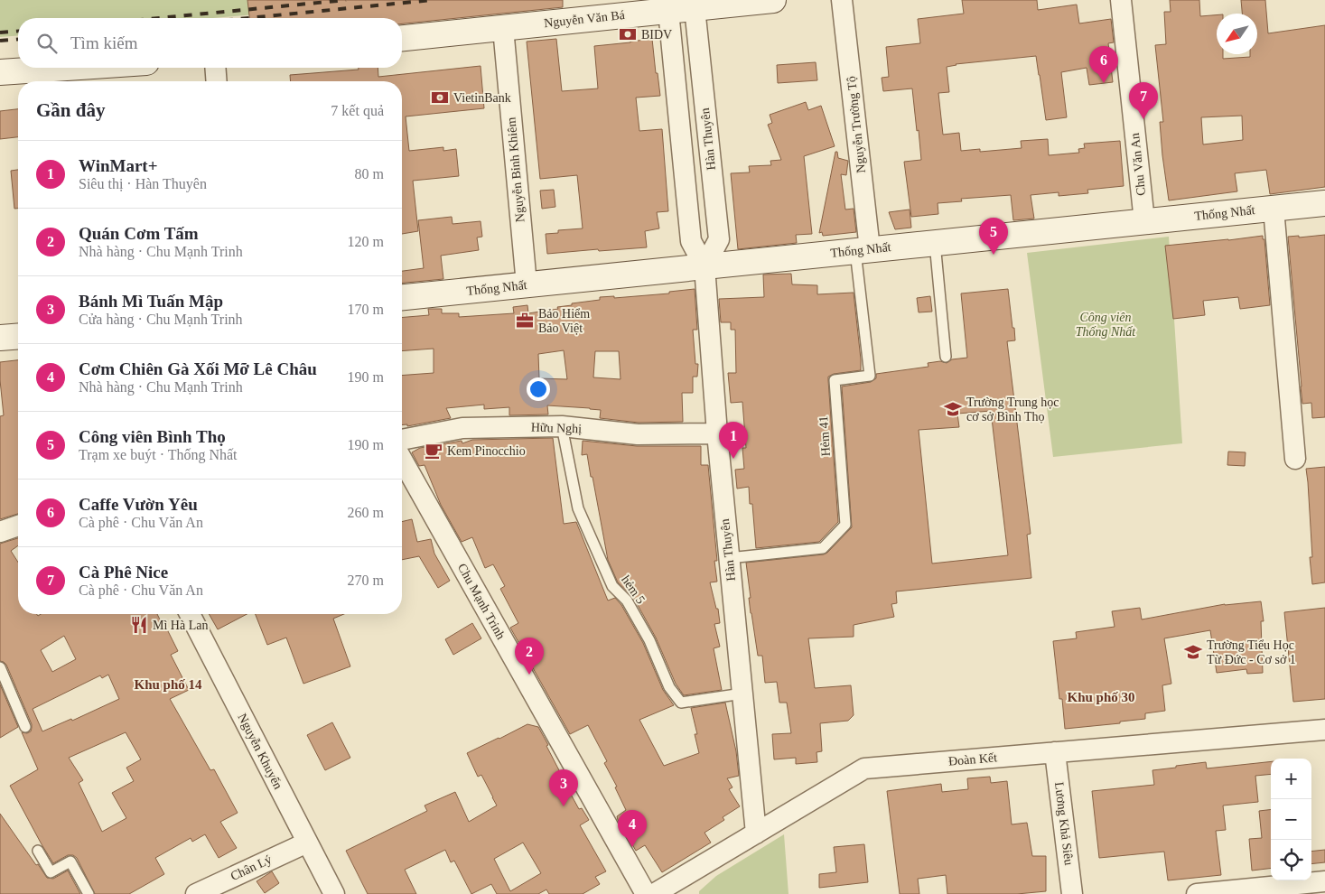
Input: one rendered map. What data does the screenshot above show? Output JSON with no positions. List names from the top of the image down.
{
  "streets": {
    "street": [
      "Nguyễn Văn Bá",
      "Nguyễn Trường Tộ",
      "Hàn Thuyên",
      "Chu Văn An",
      "Nguyễn Bỉnh Khiêm",
      "Thống Nhất",
      "Hữu Nghị",
      "Chu Mạnh Trinh",
      "Nguyễn Khuyến",
      "Đoàn Kết",
      "Lương Khả Siêu",
      "Chân Lý"
    ],
    "lane": ["Hẻm 41", "hẻm 5"]
  },
  "crossings": [
    ["Nguyễn Văn Bá", "Hàn Thuyên"],
    ["Nguyễn Văn Bá", "Nguyễn Bỉnh Khiêm"],
    ["Nguyễn Trường Tộ", "Thống Nhất"],
    ["Nguyễn Trường Tộ", "Hẻm 41"],
    ["Hàn Thuyên", "Thống Nhất"],
    ["Hàn Thuyên", "Hữu Nghị"],
    ["Hàn Thuyên", "Hẻm 41"],
    ["Hàn Thuyên", "hẻm 5"],
    ["Hàn Thuyên", "Đoàn Kết"],
    ["Chu Văn An", "Thống Nhất"],
    ["Nguyễn Bỉnh Khiêm", "Thống Nhất"],
    ["Thống Nhất", "Hẻm 41"],
    ["Hữu Nghị", "hẻm 5"],
    ["Nguyễn Khuyến", "Chân Lý"],
    ["Đoàn Kết", "Lương Khả Siêu"]
  ],
  "districts": ["Khu phố 14", "Khu phố 30"],
  "parks": ["Công viên Thống Nhất"],
  "places": {
    "bank": ["BIDV", "VietinBank"],
    "office": ["Bảo Hiểm Bảo Việt"],
    "school or university": ["Trường Trung học cơ sở Bình Thọ", "Trường Tiểu Học Từ Đức - Cơ sở 1"],
    "cafe": ["Kem Pinocchio"],
    "restaurant": ["Mì Hà Lan"]
  },
  "north": "bottom left",
  "page": {
    "search": "Tìm kiếm",
    "pins": [
      "6",
      "7",
      "5",
      "1",
      "2",
      "3",
      "4"
    ],
    "heading": ["Gần đây", "7 kết quả"],
    "list": [
      {
        "mark": "1",
        "name": "WinMart+",
        "note": "Siêu thị · Hàn Thuyên",
        "value": "80 m"
      },
      {
        "mark": "2",
        "name": "Quán Cơm Tấm",
        "note": "Nhà hàng · Chu Mạnh Trinh",
        "value": "120 m"
      },
      {
        "mark": "3",
        "name": "Bánh Mì Tuấn Mập",
        "note": "Cửa hàng · Chu Mạnh Trinh",
        "value": "170 m"
      },
      {
        "mark": "4",
        "name": "Cơm Chiên Gà Xối Mỡ Lê Châu",
        "note": "Nhà hàng · Chu Mạnh Trinh",
        "value": "190 m"
      },
      {
        "mark": "5",
        "name": "Công viên Bình Thọ",
        "note": "Trạm xe buýt · Thống Nhất",
        "value": "190 m"
      },
      {
        "mark": "6",
        "name": "Caffe Vườn Yêu",
        "note": "Cà phê · Chu Văn An",
        "value": "260 m"
      },
      {
        "mark": "7",
        "name": "Cà Phê Nice",
        "note": "Cà phê · Chu Văn An",
        "value": "270 m"
      }
    ],
    "map_buttons": ["+", "−"]
  }
}
